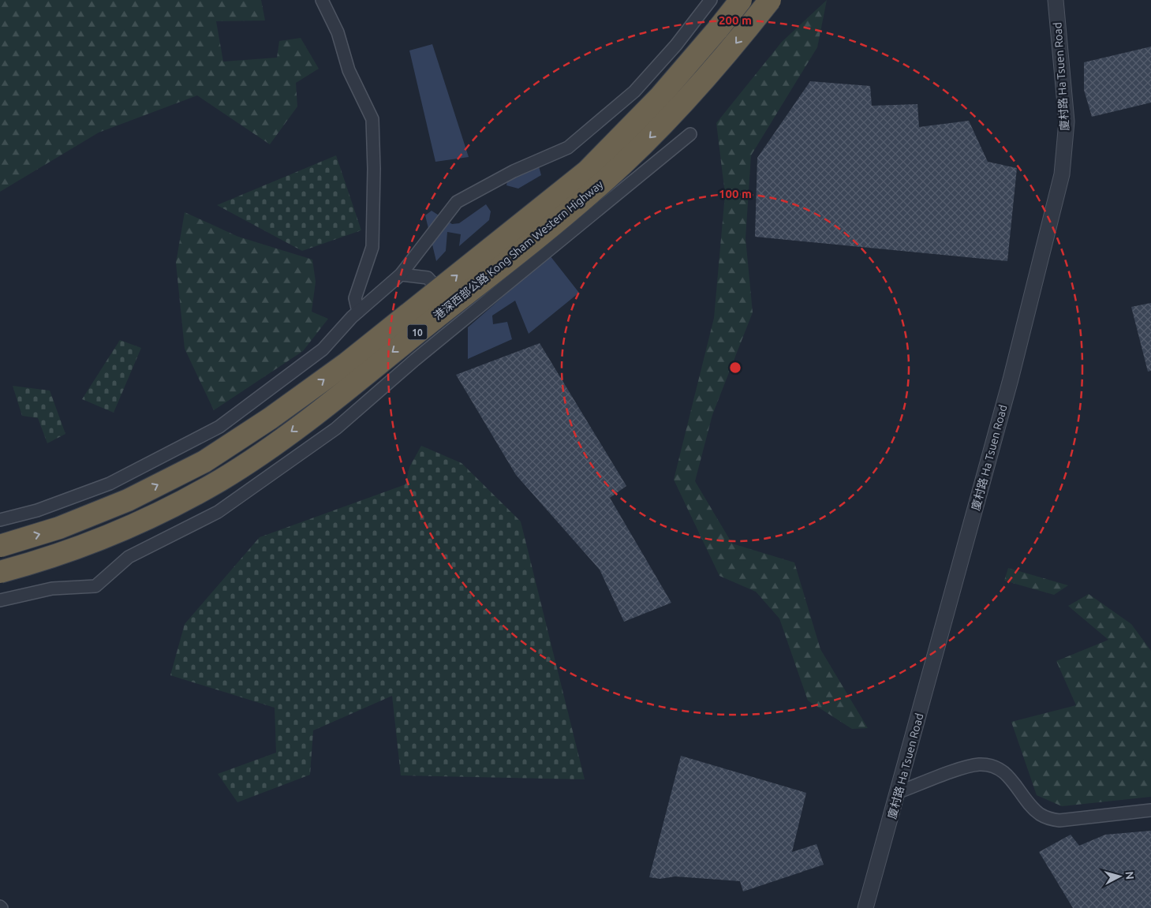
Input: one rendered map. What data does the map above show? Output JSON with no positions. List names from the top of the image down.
{
  "streets": {
    "highway": ["港深西部公路 Kong Sham Western Highway", "10"],
    "street": ["廈村路 Ha Tsuen Road"]
  },
  "north": "right",
  "rings": ["200 m", "100 m"]
}
